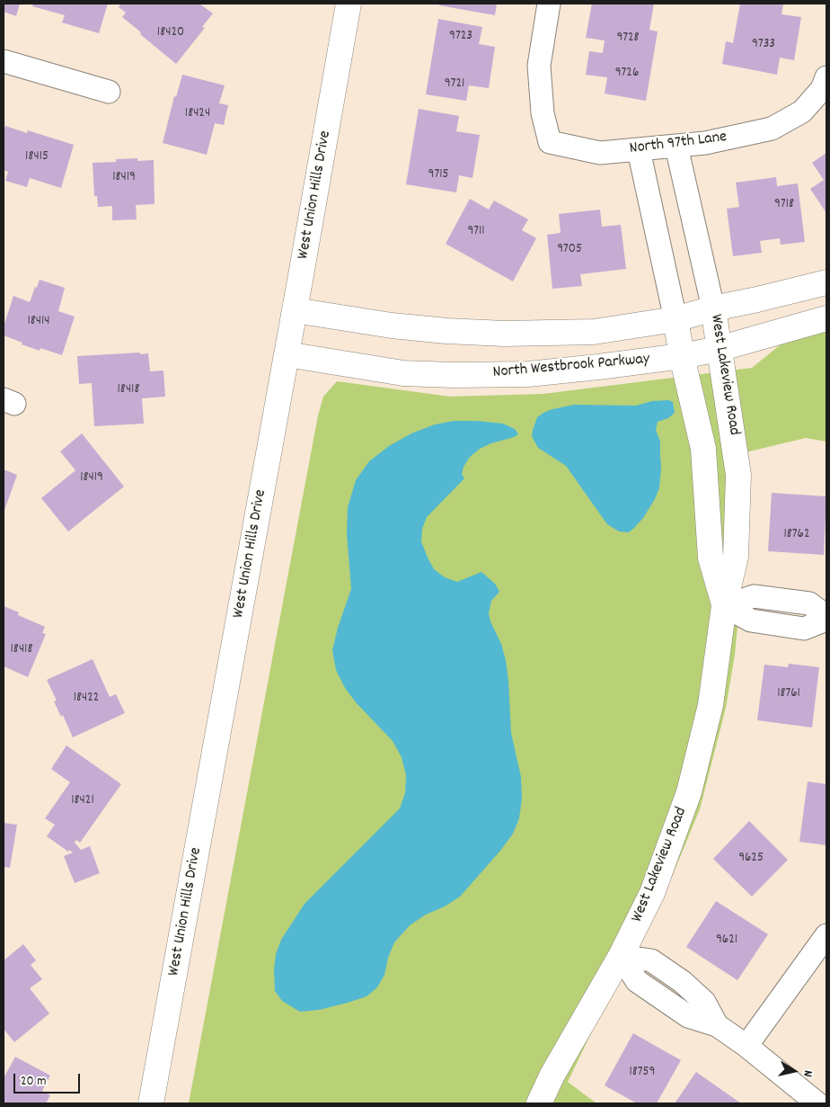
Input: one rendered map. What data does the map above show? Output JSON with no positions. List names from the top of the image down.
{
  "streets": {
    "street": [
      "North 97th Lane",
      "West Union Hills Drive",
      "North Westbrook Parkway",
      "West Lakeview Road"
    ]
  },
  "crossings": [
    ["North 97th Lane", "West Lakeview Road"],
    ["West Union Hills Drive", "North Westbrook Parkway"],
    ["North Westbrook Parkway", "West Lakeview Road"]
  ],
  "house_numbers": [
    "18420",
    "9723",
    "9728",
    "9733",
    "9726",
    "9721",
    "18424",
    "18415",
    "9715",
    "18419",
    "9718",
    "9711",
    "9705",
    "18414",
    "18418",
    "18419",
    "18762",
    "18418",
    "18761",
    "18422",
    "18421",
    "9625",
    "9621",
    "18759"
  ],
  "scale_bar": "20 m",
  "north": "right"
}
